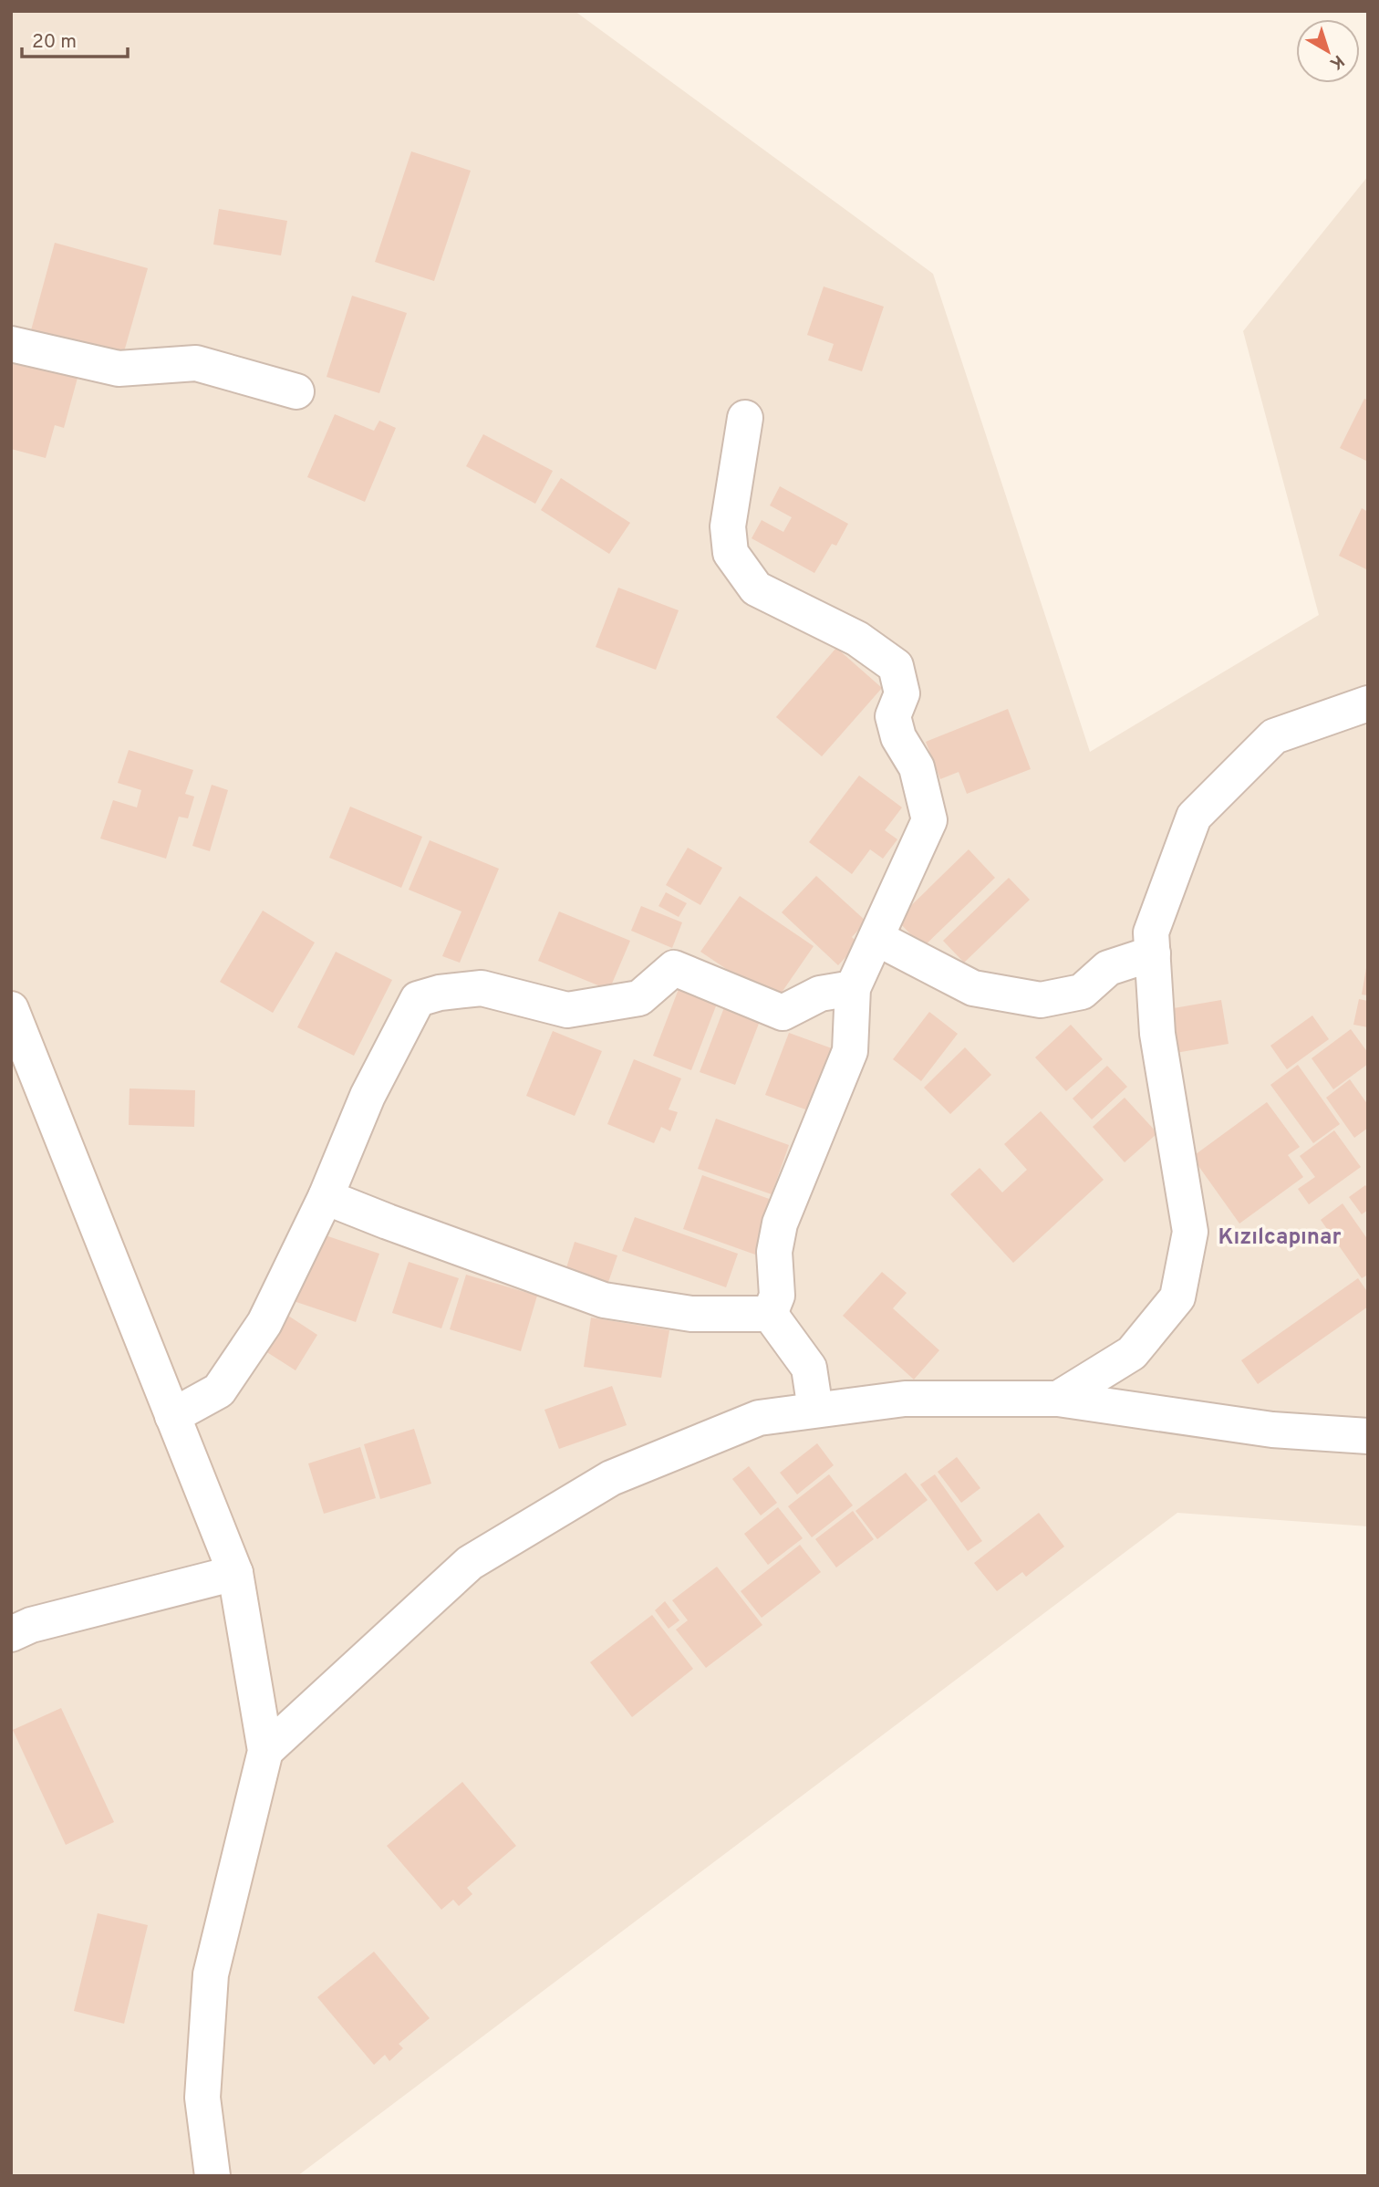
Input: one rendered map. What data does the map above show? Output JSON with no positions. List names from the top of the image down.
{
  "districts": ["Kızılcapınar"],
  "scale_bar": "20 m",
  "north": "bottom right"
}
